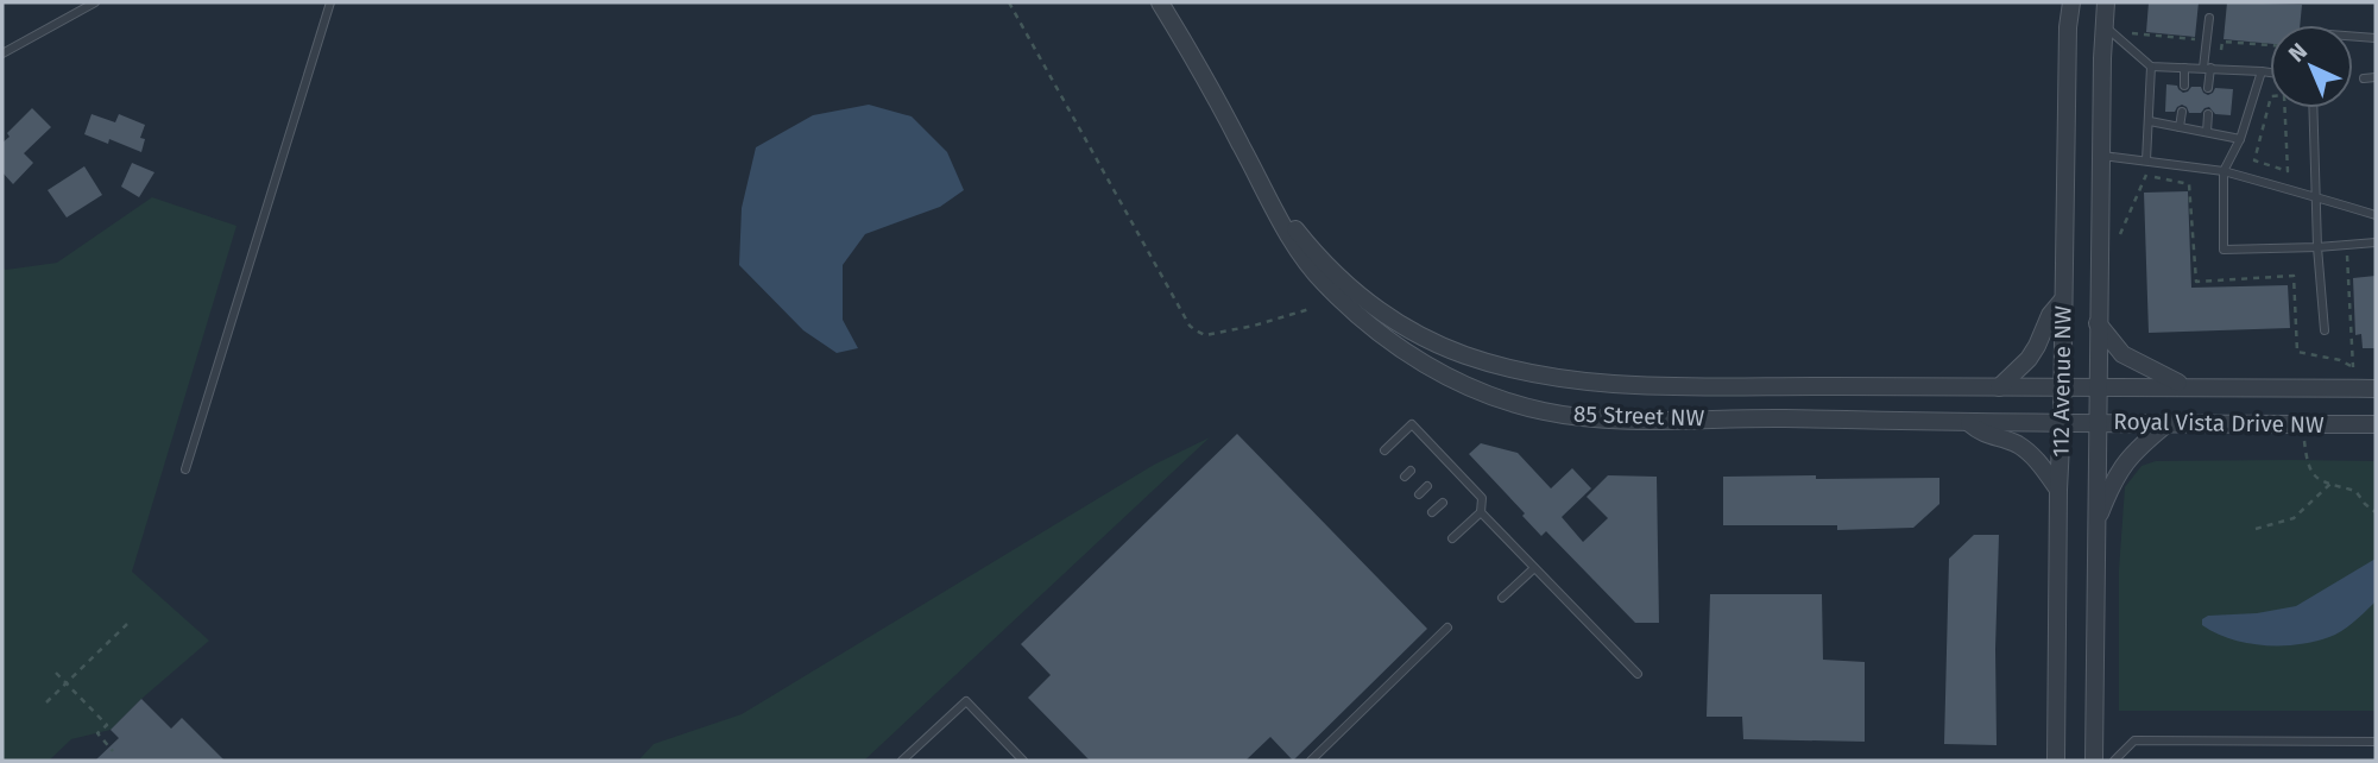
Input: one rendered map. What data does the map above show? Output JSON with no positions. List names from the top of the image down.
{
  "streets": {
    "street": ["112 Avenue NW", "85 Street NW", "Royal Vista Drive NW"]
  },
  "crossings": [
    ["112 Avenue NW", "85 Street NW"],
    ["112 Avenue NW", "Royal Vista Drive NW"],
    ["85 Street NW", "Royal Vista Drive NW"]
  ],
  "north": "top left"
}
